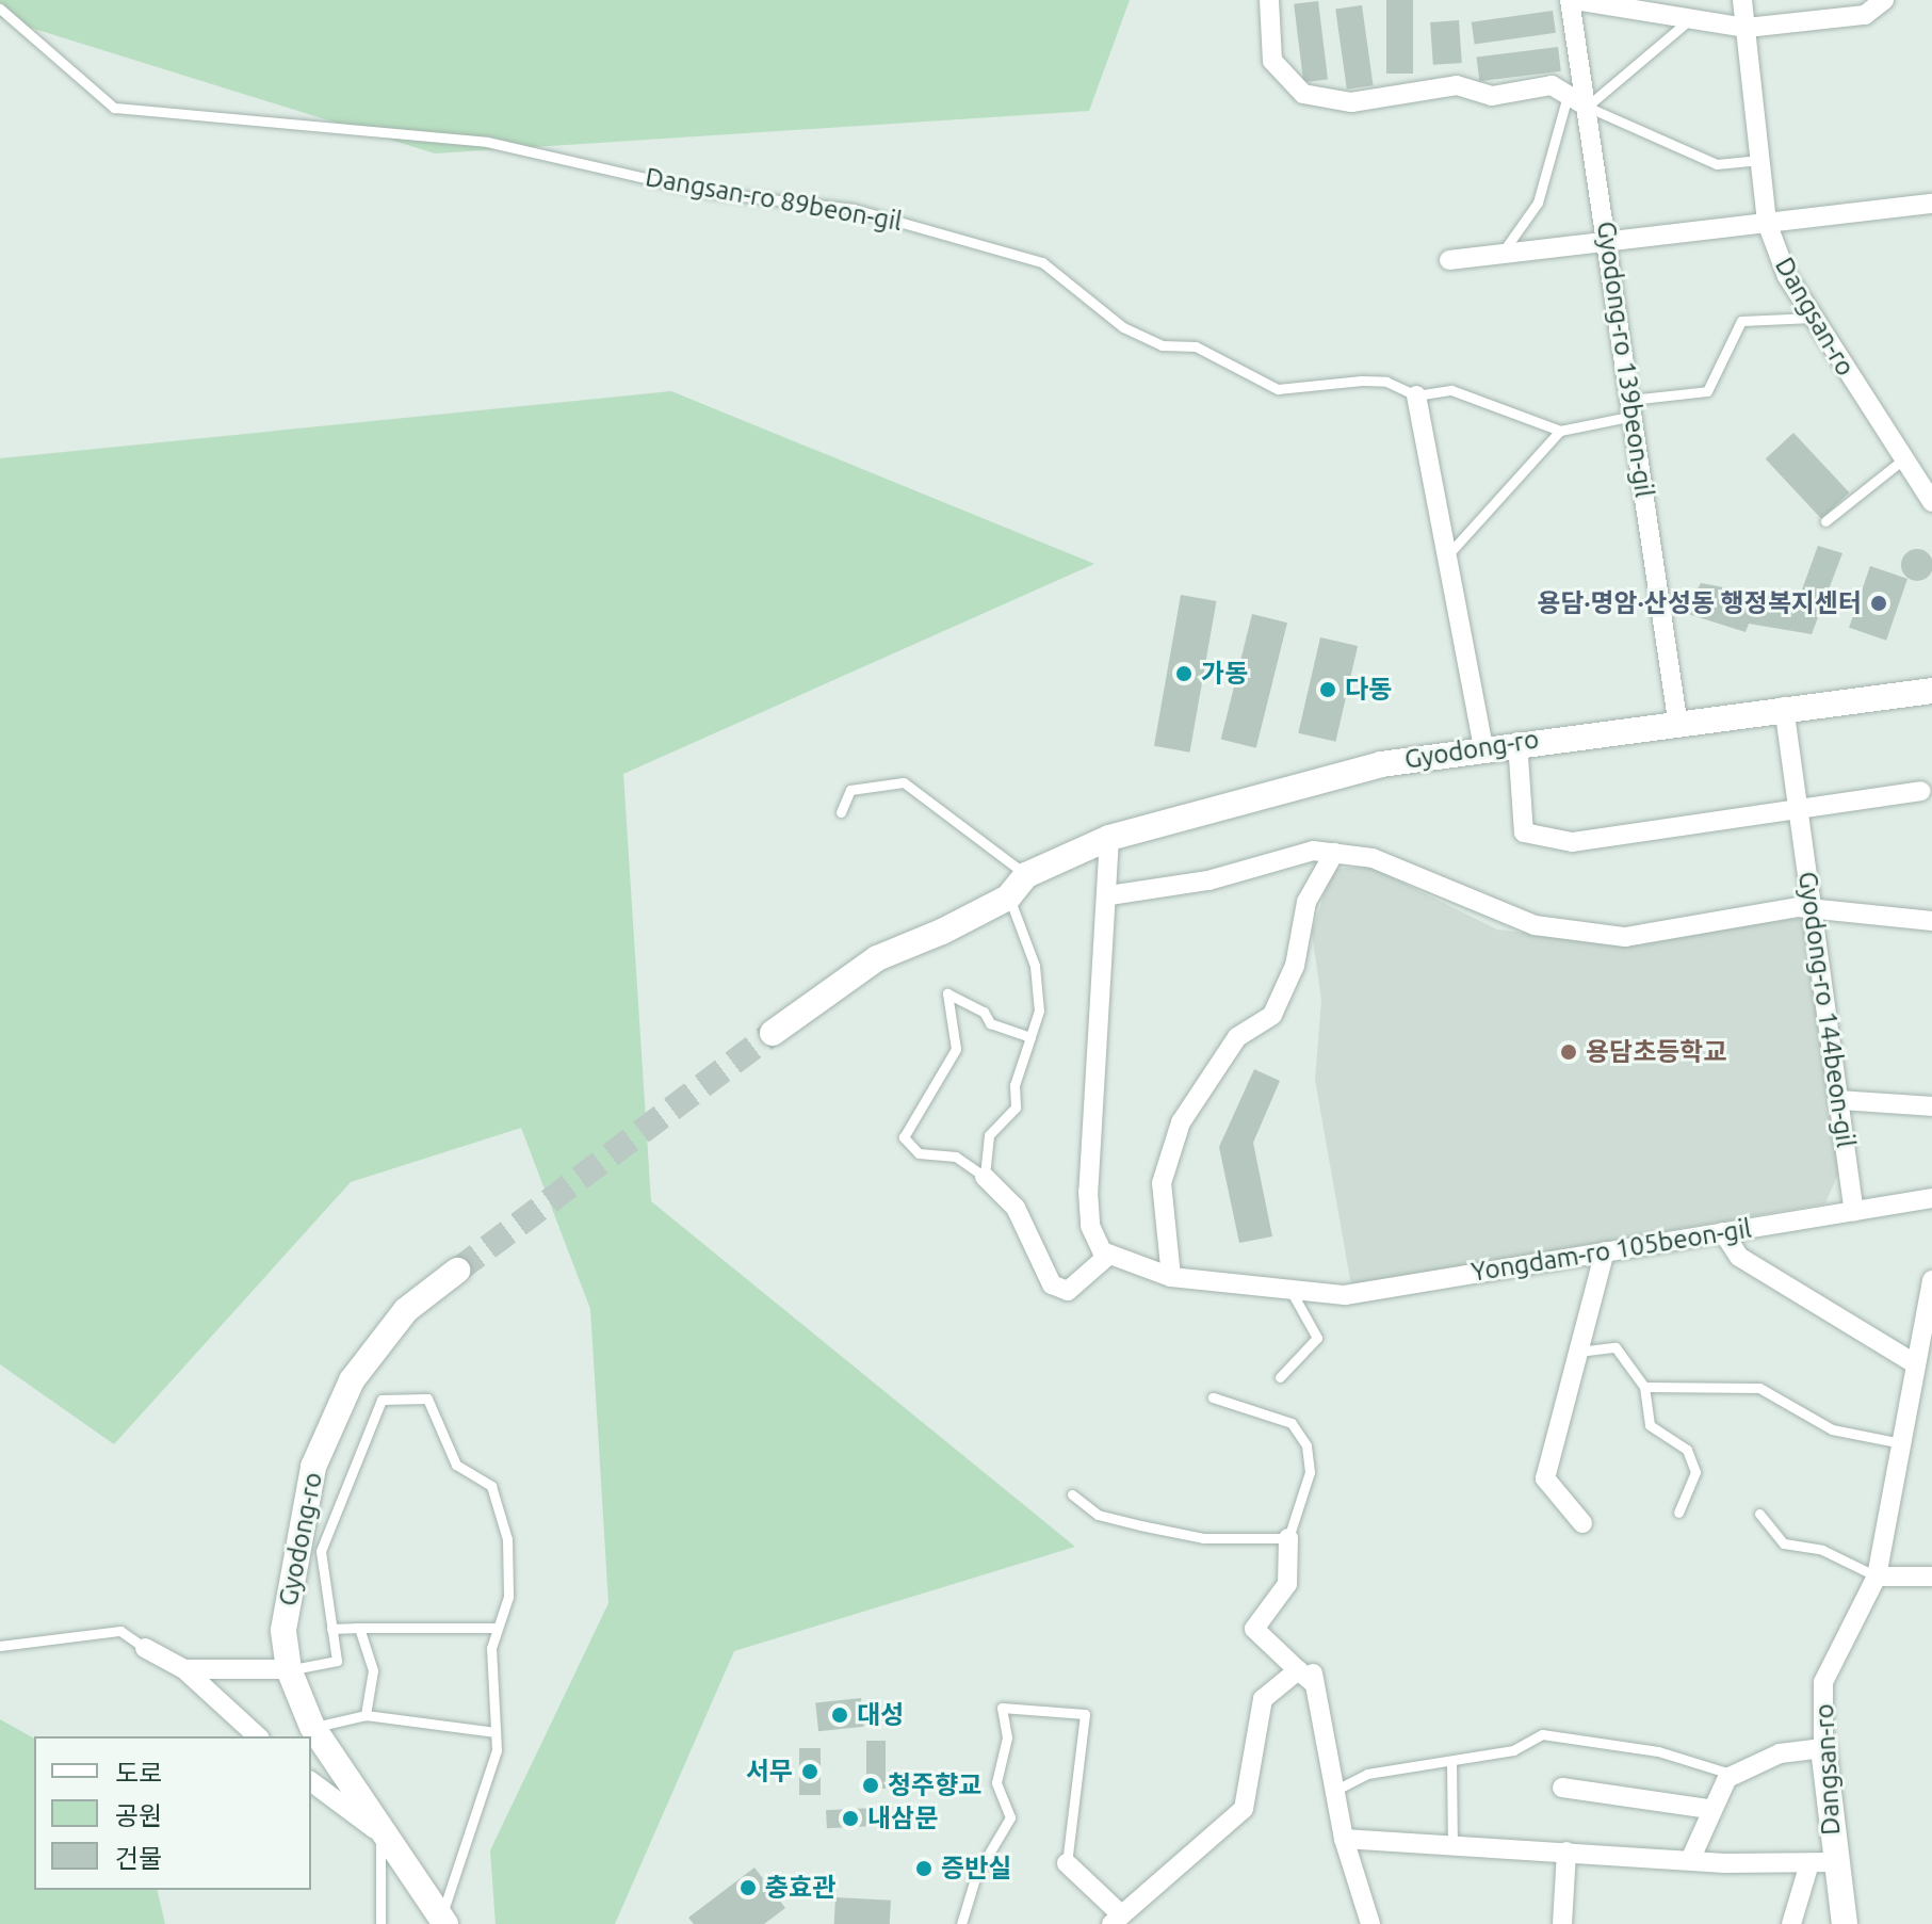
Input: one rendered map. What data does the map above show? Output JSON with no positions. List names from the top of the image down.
{
  "streets": {
    "street": [
      "Dangsan-ro",
      "Gyodong-ro 139beon-gil",
      "Gyodong-ro",
      "Gyodong-ro 144beon-gil",
      "Yongdam-ro 105beon-gil"
    ],
    "lane": ["Dangsan-ro 89beon-gil"]
  },
  "crossings": [
    ["Gyodong-ro 139beon-gil", "Gyodong-ro"],
    ["Gyodong-ro", "Gyodong-ro 144beon-gil"],
    ["Gyodong-ro 144beon-gil", "Yongdam-ro 105beon-gil"]
  ],
  "places": [
    "용담·명암·산성동 행정복지센터",
    "가동",
    "다동",
    "용담초등학교",
    "대성",
    "서무",
    "청주향교",
    "내삼문",
    "증반실",
    "충효관"
  ],
  "legend": ["도로", "공원", "건물"]
}
